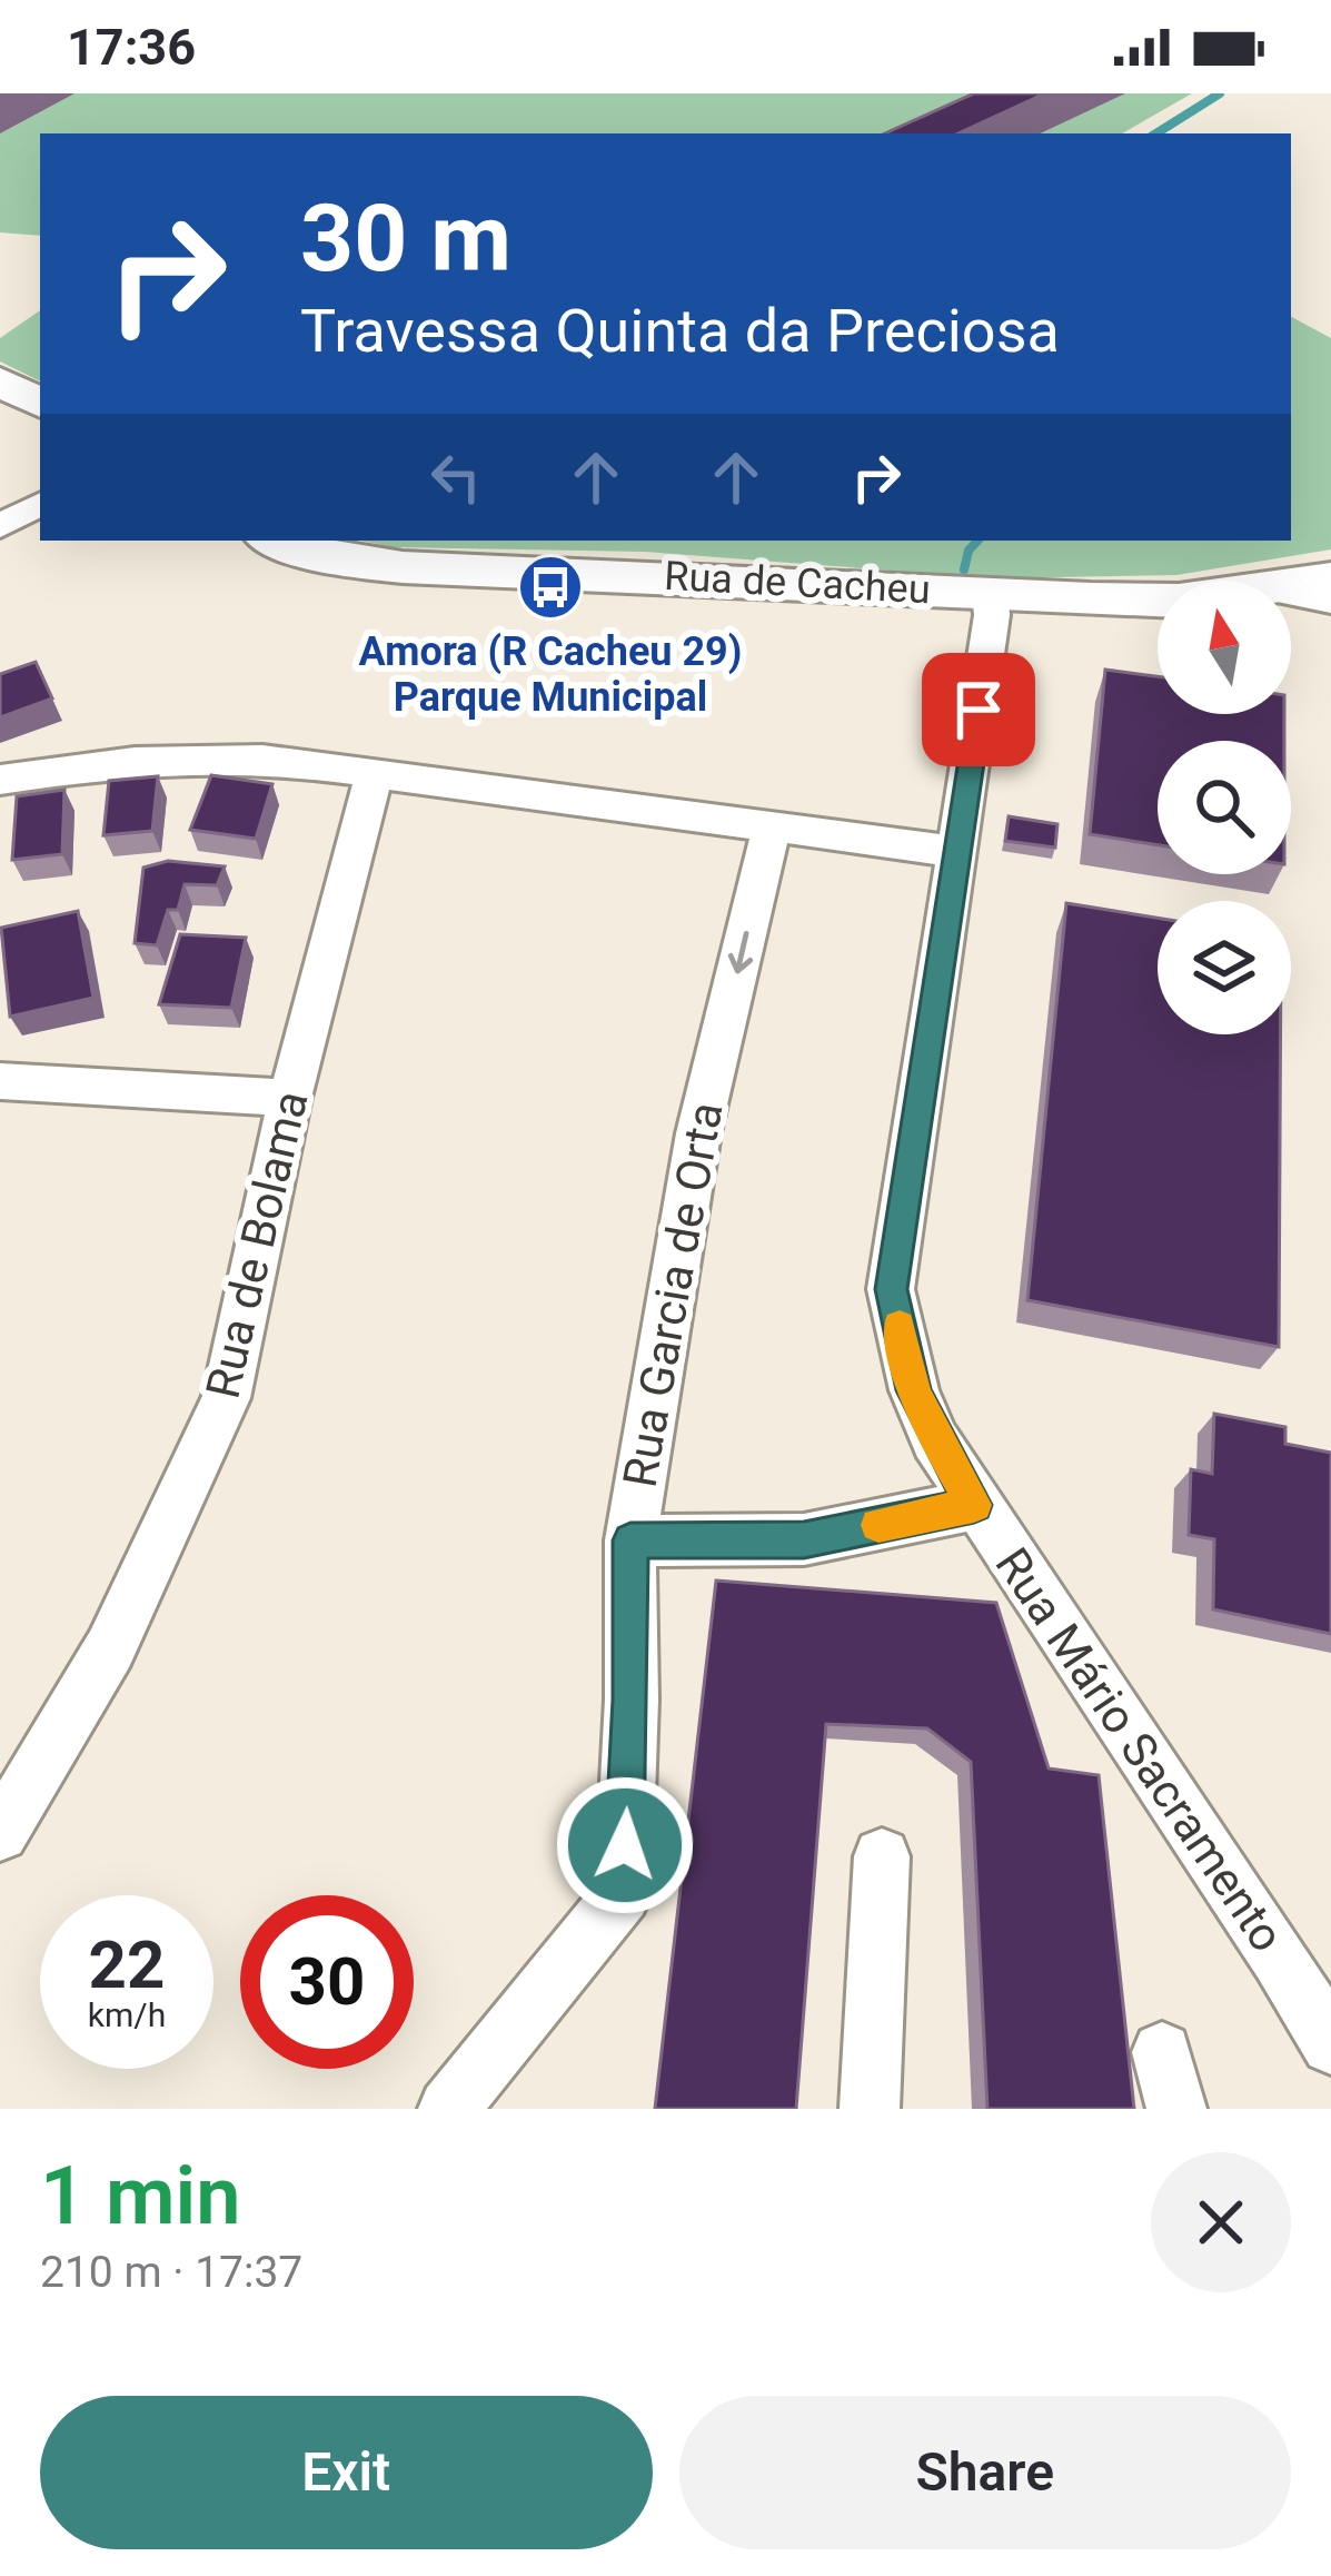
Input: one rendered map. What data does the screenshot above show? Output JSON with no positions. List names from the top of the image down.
{
  "streets": {
    "main road": ["Rua de Cacheu"],
    "street": ["Rua de Bolama", "Rua Garcia de Orta", "Rua Mário Sacramento"]
  },
  "crossings": [
    ["Rua de Cacheu", "Rua Mário Sacramento"]
  ],
  "one_way": ["Rua Garcia de Orta"],
  "places": {
    "bus stop": ["Amora (R Cacheu 29) Parque Municipal"]
  },
  "north": "top",
  "page": {
    "status": "17:36",
    "turn": ["30 m", "Travessa Quinta da Preciosa"],
    "speed": "22 km/h",
    "limit": "30",
    "heading": ["1 min", "210 m · 17:37"],
    "buttons": ["Exit", "Share"]
  }
}
